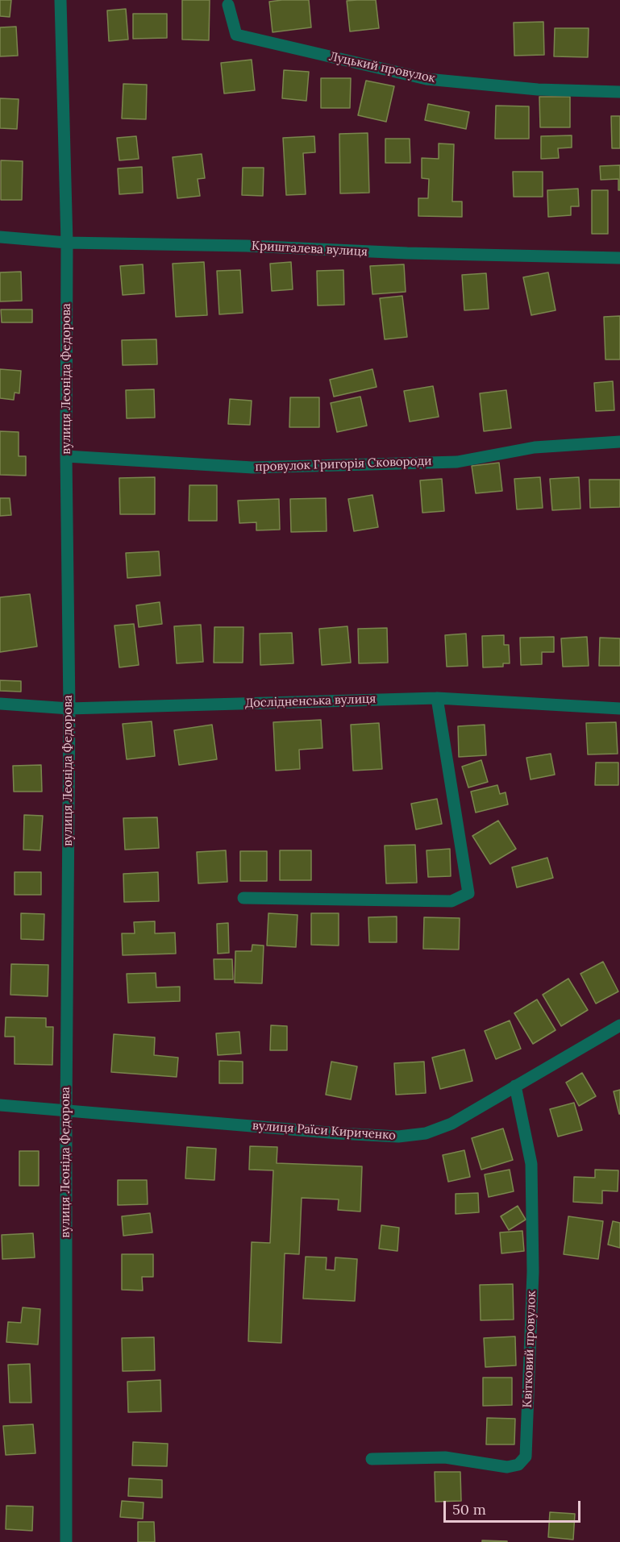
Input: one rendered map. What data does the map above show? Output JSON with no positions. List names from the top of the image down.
{
  "streets": {
    "street": [
      "Луцький провулок",
      "Кришталева вулиця",
      "вулиця Леоніда Федорова",
      "провулок Григорія Сковороди",
      "Дослідненська вулиця",
      "вулиця Раїси Кириченко",
      "Квітковий провулок"
    ]
  },
  "crossings": [
    ["Кришталева вулиця", "вулиця Леоніда Федорова"],
    ["вулиця Леоніда Федорова", "провулок Григорія Сковороди"],
    ["вулиця Леоніда Федорова", "Дослідненська вулиця"],
    ["вулиця Леоніда Федорова", "вулиця Раїси Кириченко"],
    ["вулиця Раїси Кириченко", "Квітковий провулок"]
  ],
  "scale_bar": "50 m"
}
